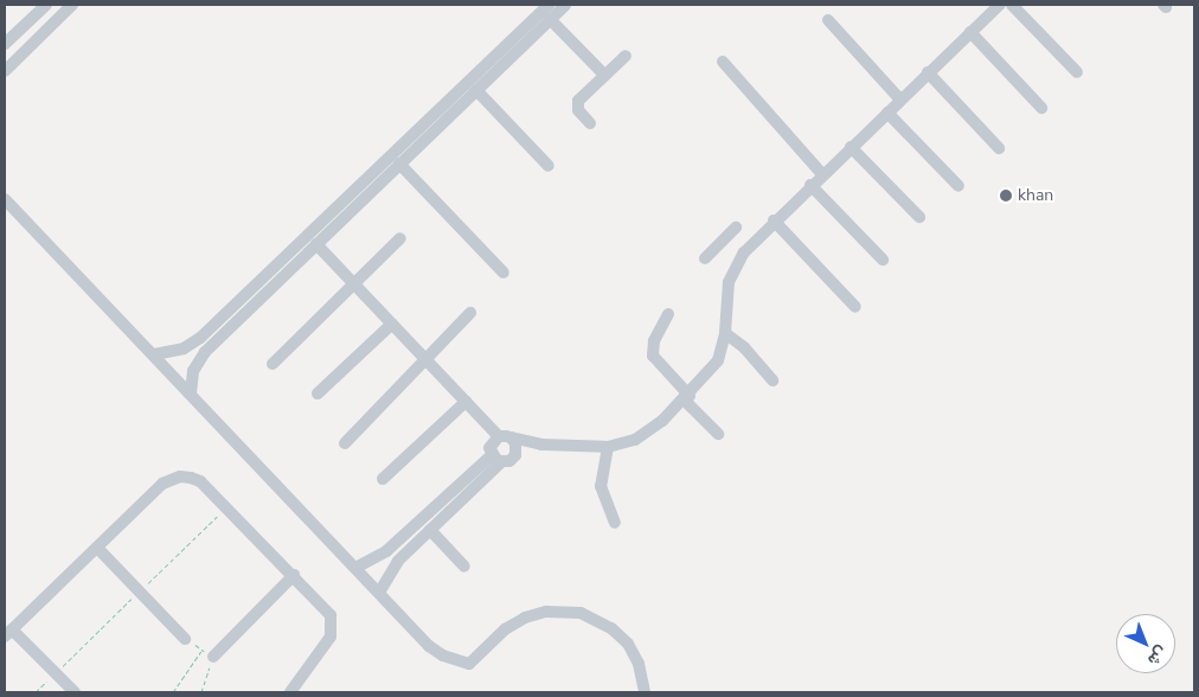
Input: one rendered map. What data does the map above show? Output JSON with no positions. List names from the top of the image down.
{
  "places": ["khan"],
  "north": "bottom right"
}
